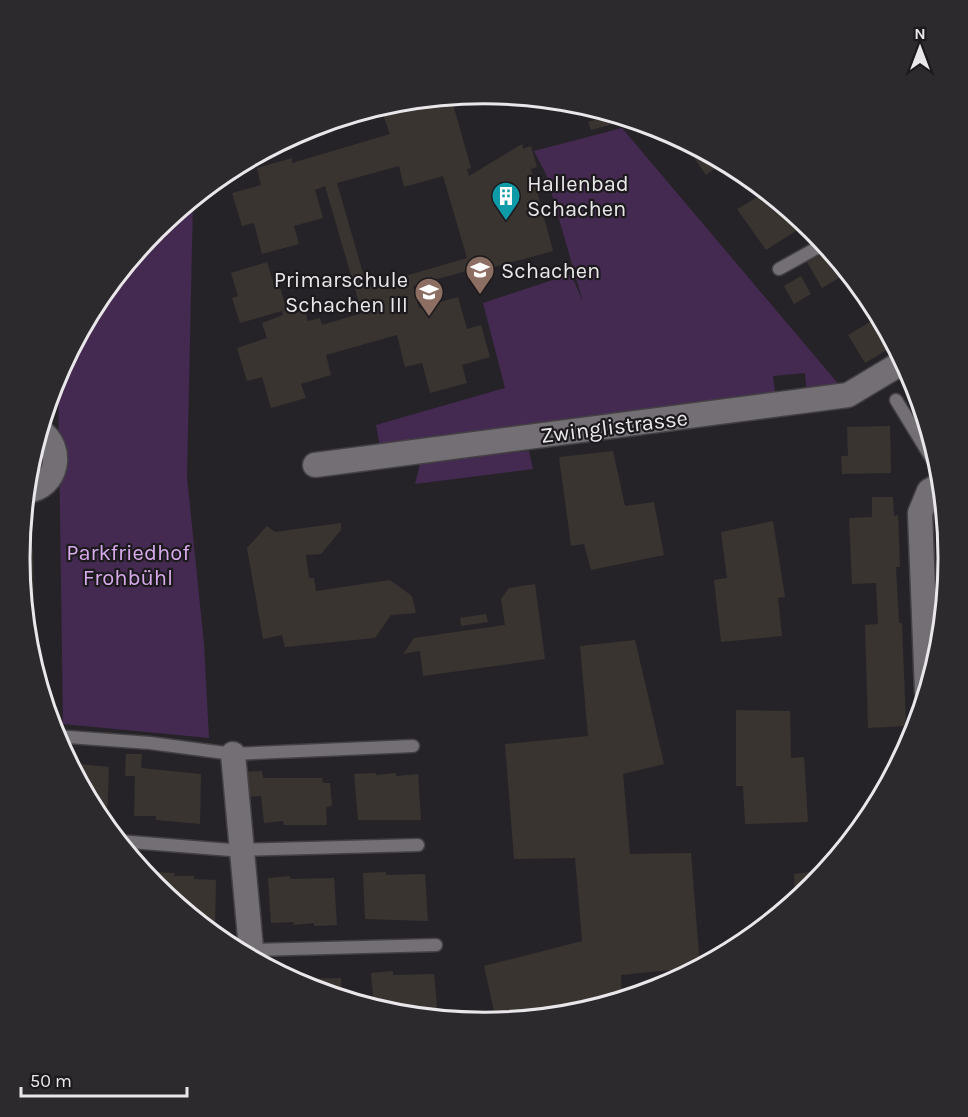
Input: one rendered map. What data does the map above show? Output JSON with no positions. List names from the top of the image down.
{
  "streets": {
    "street": ["Zwinglistrasse"]
  },
  "parks": ["Parkfriedhof Frohbühl"],
  "places": {
    "building": ["Hallenbad Schachen"],
    "school or university": ["Schachen", "Primarschule Schachen III"]
  },
  "scale_bar": "50 m",
  "north": "top"
}
